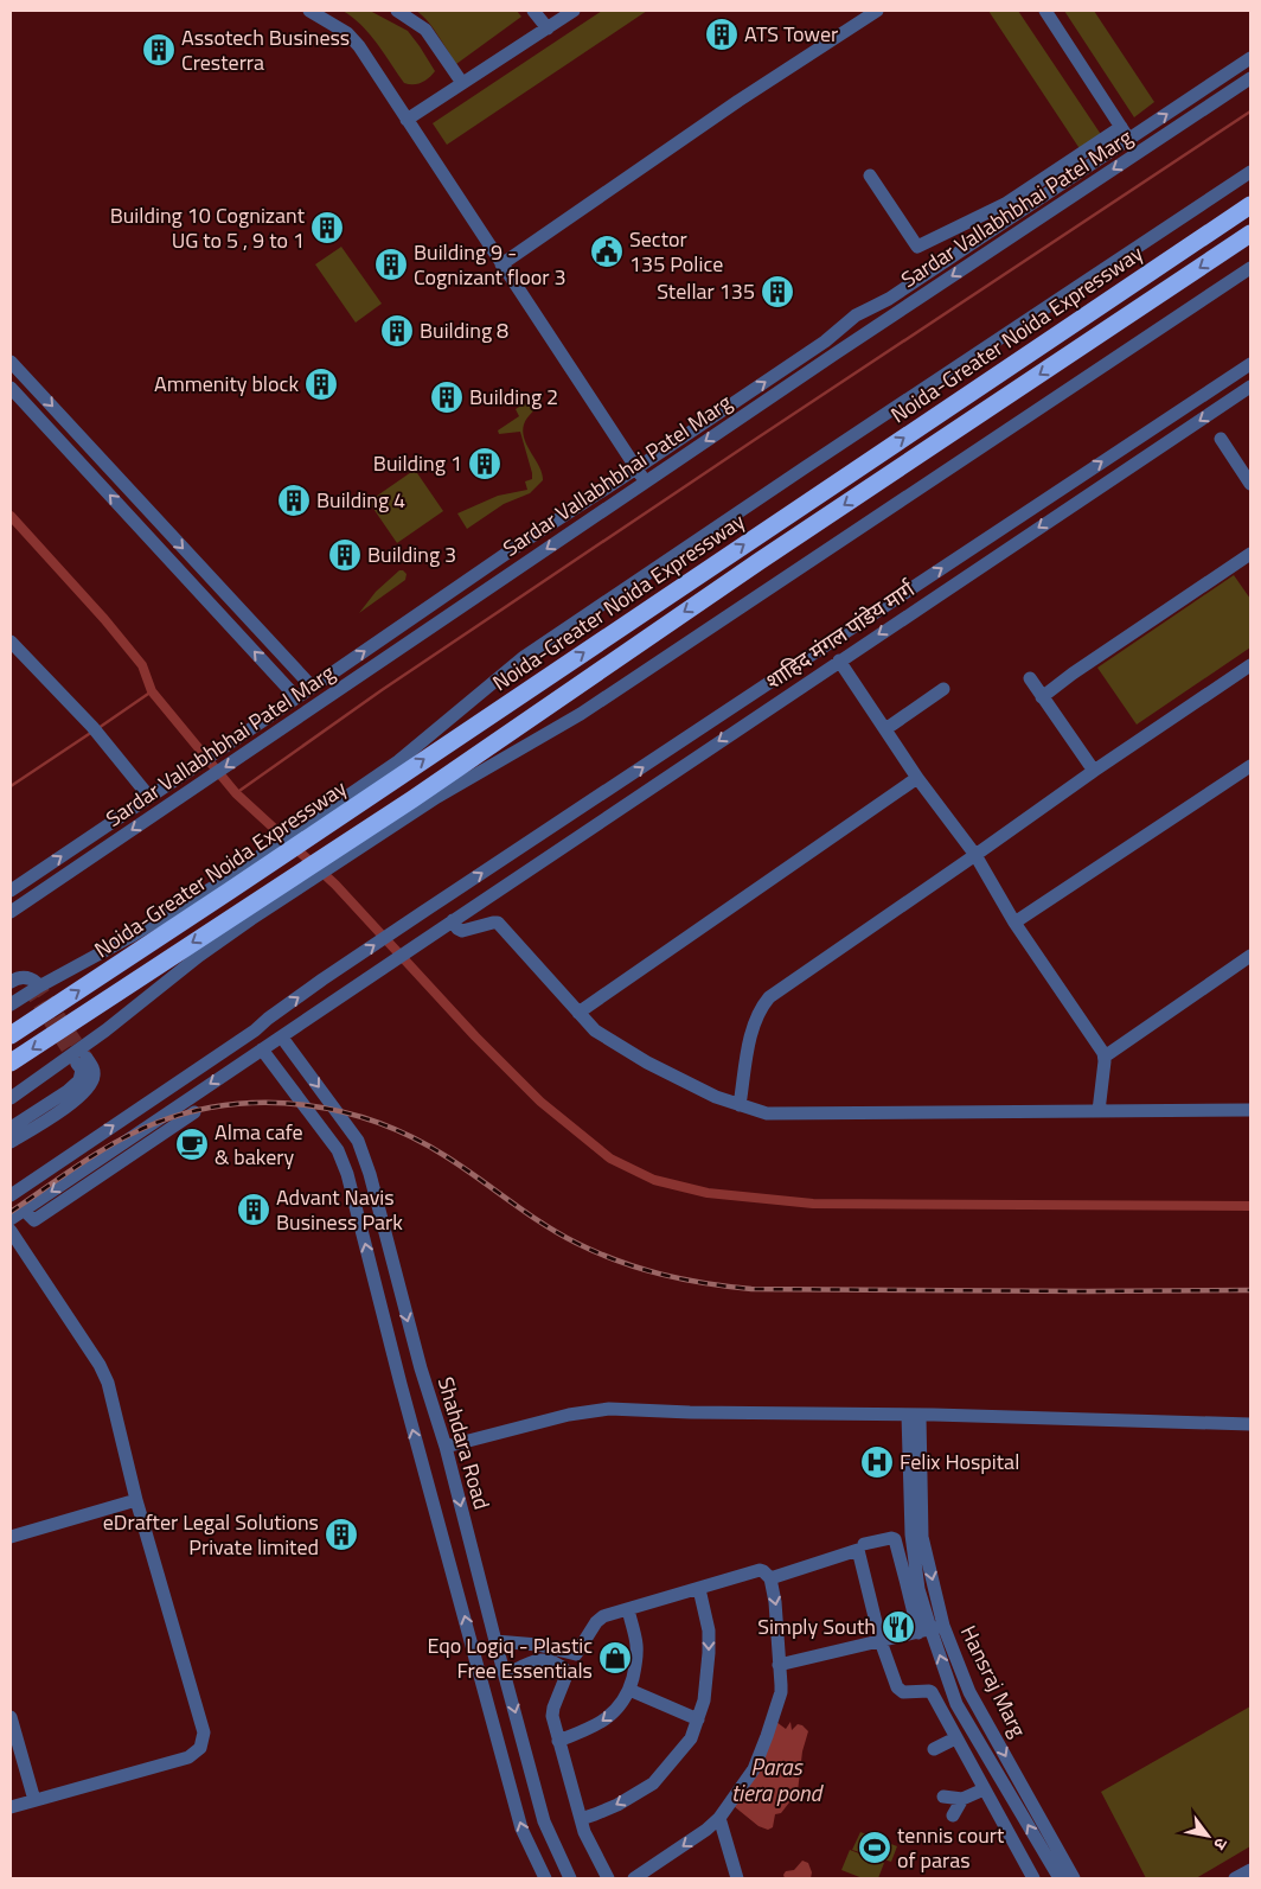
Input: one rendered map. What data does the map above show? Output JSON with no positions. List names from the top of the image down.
{
  "streets": {
    "highway": ["Noida-Greater Noida Expressway"],
    "street": [
      "Sardar Vallabhbhai Patel Marg",
      "शाहिद मंगल पांडेय मार्ग",
      "Shahdara Road",
      "Hansraj Marg"
    ]
  },
  "crossings": [
    ["शाहिद मंगल पांडेय मार्ग", "Shahdara Road"]
  ],
  "water": ["Paras tiera pond"],
  "places": {
    "building": [
      "ATS Tower",
      "Assotech Business Cresterra",
      "Building 10 Cognizant UG to 5 , 9 to 1",
      "Building 9 - Cognizant floor 3",
      "Stellar 135",
      "Building 8",
      "Ammenity block",
      "Building 2",
      "Building 1",
      "Building 4",
      "Building 3",
      "Advant Navis Business Park",
      "eDrafter Legal Solutions Private limited"
    ],
    "public building": ["Sector 135 Police"],
    "cafe": ["Alma cafe & bakery"],
    "hospital": ["Felix Hospital"],
    "restaurant": ["Simply South"],
    "shop": ["Eqo Logiq - Plastic Free Essentials"],
    "sports": ["tennis court of paras"]
  },
  "north": "bottom right"
}
